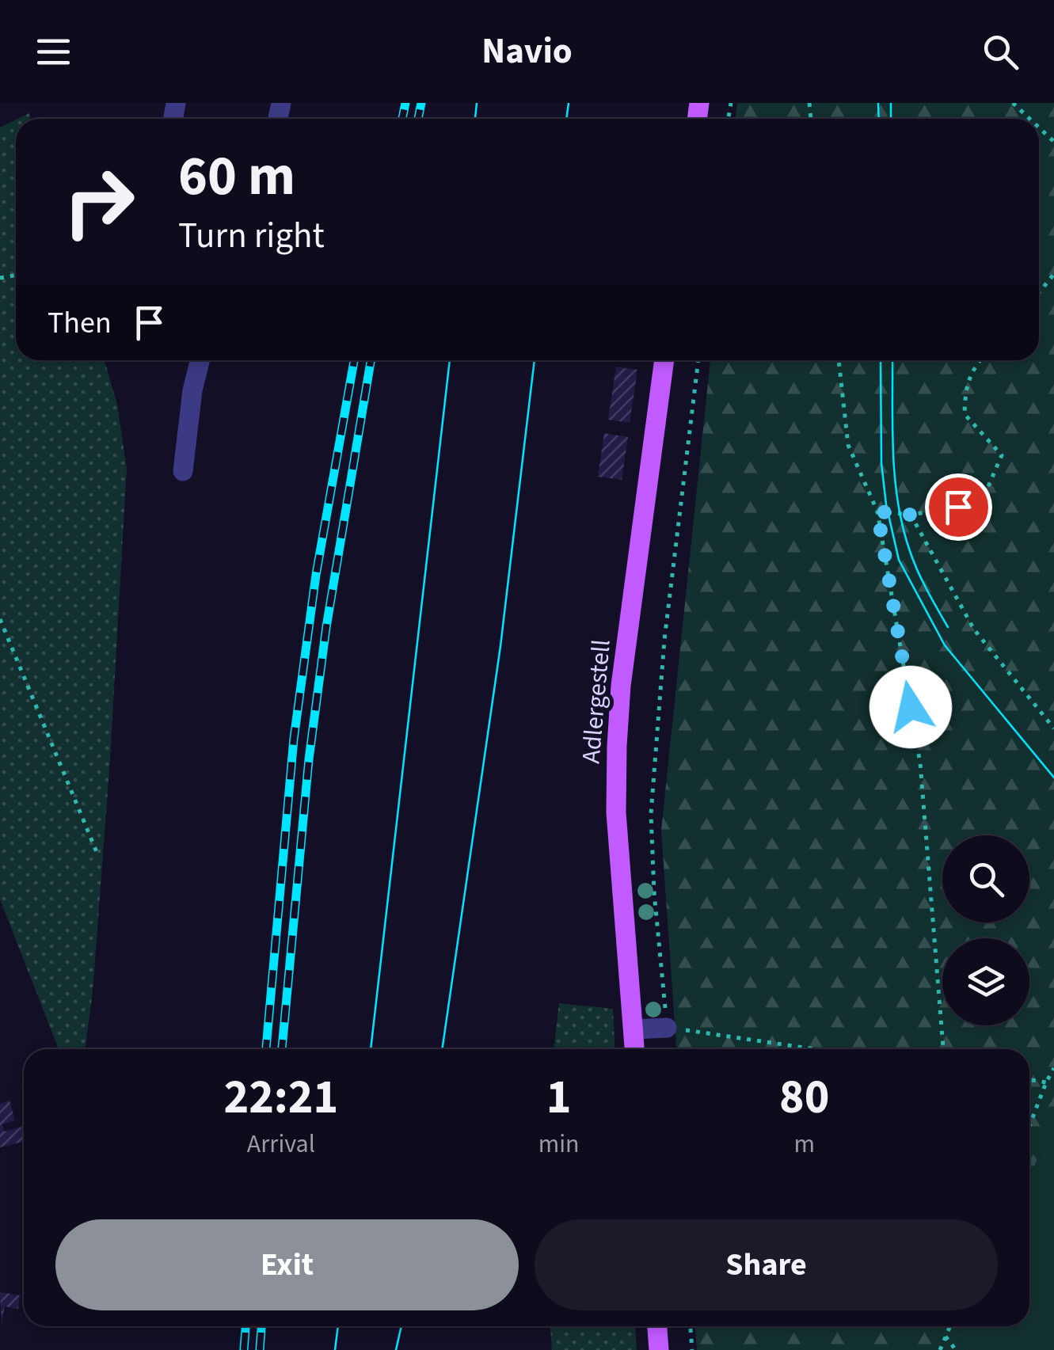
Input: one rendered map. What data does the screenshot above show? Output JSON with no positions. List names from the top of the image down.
{
  "streets": {
    "main road": ["Adlergestell"]
  },
  "page": {
    "header": "Navio",
    "turn": ["60 m", "Turn right"],
    "then": "Then",
    "eta": [
      "22:21",
      "Arrival",
      "1",
      "min",
      "80",
      "m"
    ],
    "buttons": ["Exit", "Share"]
  }
}
